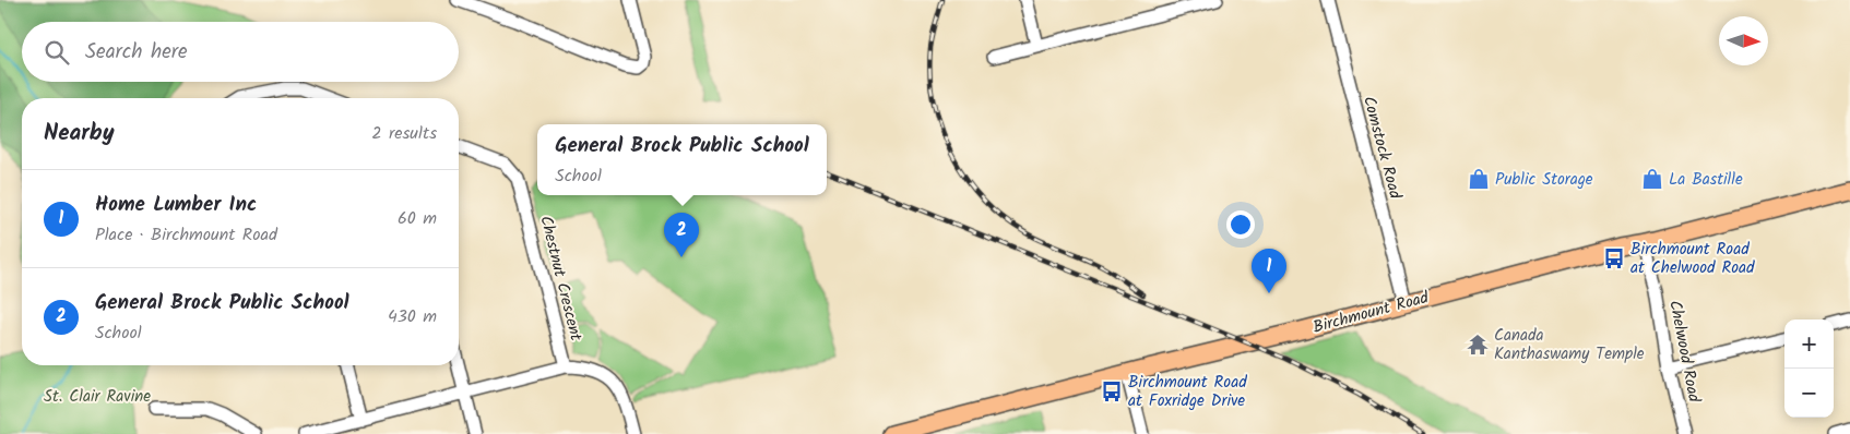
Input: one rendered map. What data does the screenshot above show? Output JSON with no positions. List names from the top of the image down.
{
  "streets": {
    "main road": ["Birchmount Road"],
    "street": ["Comstock Road", "Chestnut Crescent", "Chelwood Road"]
  },
  "crossings": [
    ["Comstock Road", "Birchmount Road"],
    ["Birchmount Road", "Chelwood Road"]
  ],
  "parks": ["St. Clair Ravine"],
  "places": {
    "shop": ["Public Storage", "La Bastille"],
    "bus stop": ["Birchmount Road at Chelwood Road", "Birchmount Road at Foxridge Drive"],
    "temple": ["Canada Kanthaswamy Temple"]
  },
  "north": "right",
  "page": {
    "search": "Search here",
    "heading": ["Nearby", "2 results"],
    "popup": ["General Brock Public School", "School"],
    "list": [
      {
        "mark": "1",
        "name": "Home Lumber Inc",
        "note": "Place · Birchmount Road",
        "value": "60 m"
      },
      {
        "mark": "2",
        "name": "General Brock Public School",
        "note": "School",
        "value": "430 m"
      }
    ],
    "pins": ["2", "1"],
    "map_buttons": ["+", "−"]
  }
}
